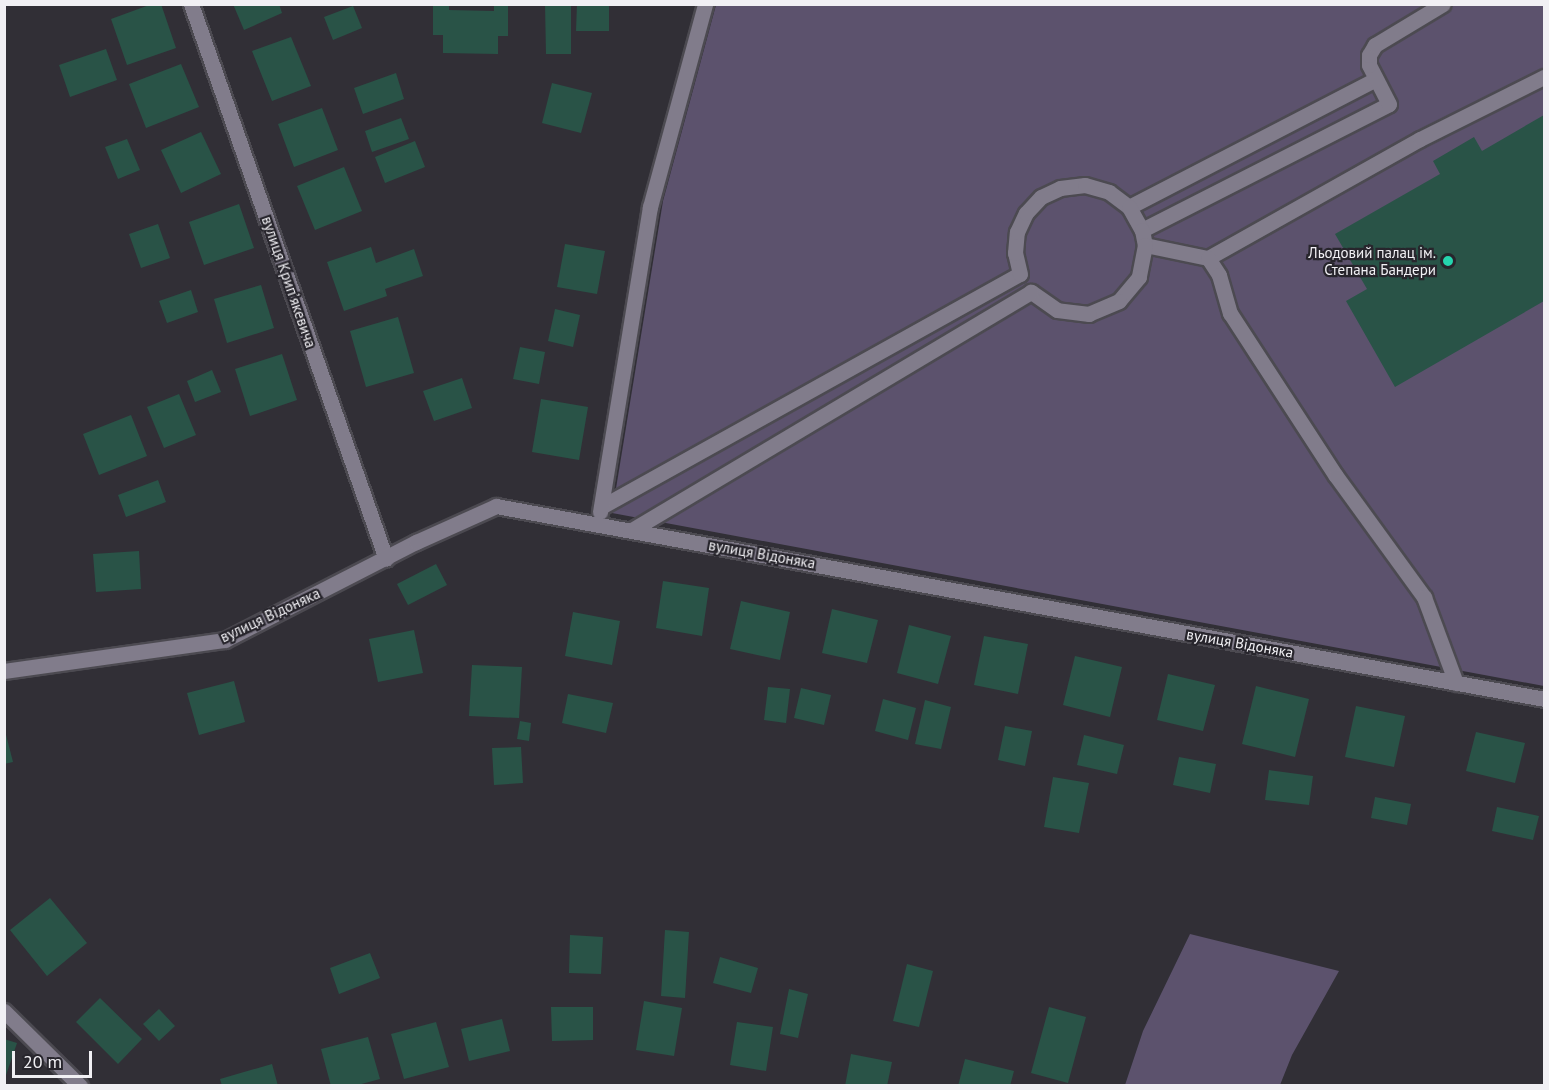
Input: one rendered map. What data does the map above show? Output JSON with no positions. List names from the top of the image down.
{
  "streets": {
    "street": ["вулиця Крипʼякевича", "вулиця Відоняка"]
  },
  "crossings": [
    ["вулиця Крипʼякевича", "вулиця Відоняка"]
  ],
  "places": ["Льодовий палац ім. Степана Бандери"],
  "scale_bar": "20 m"
}
